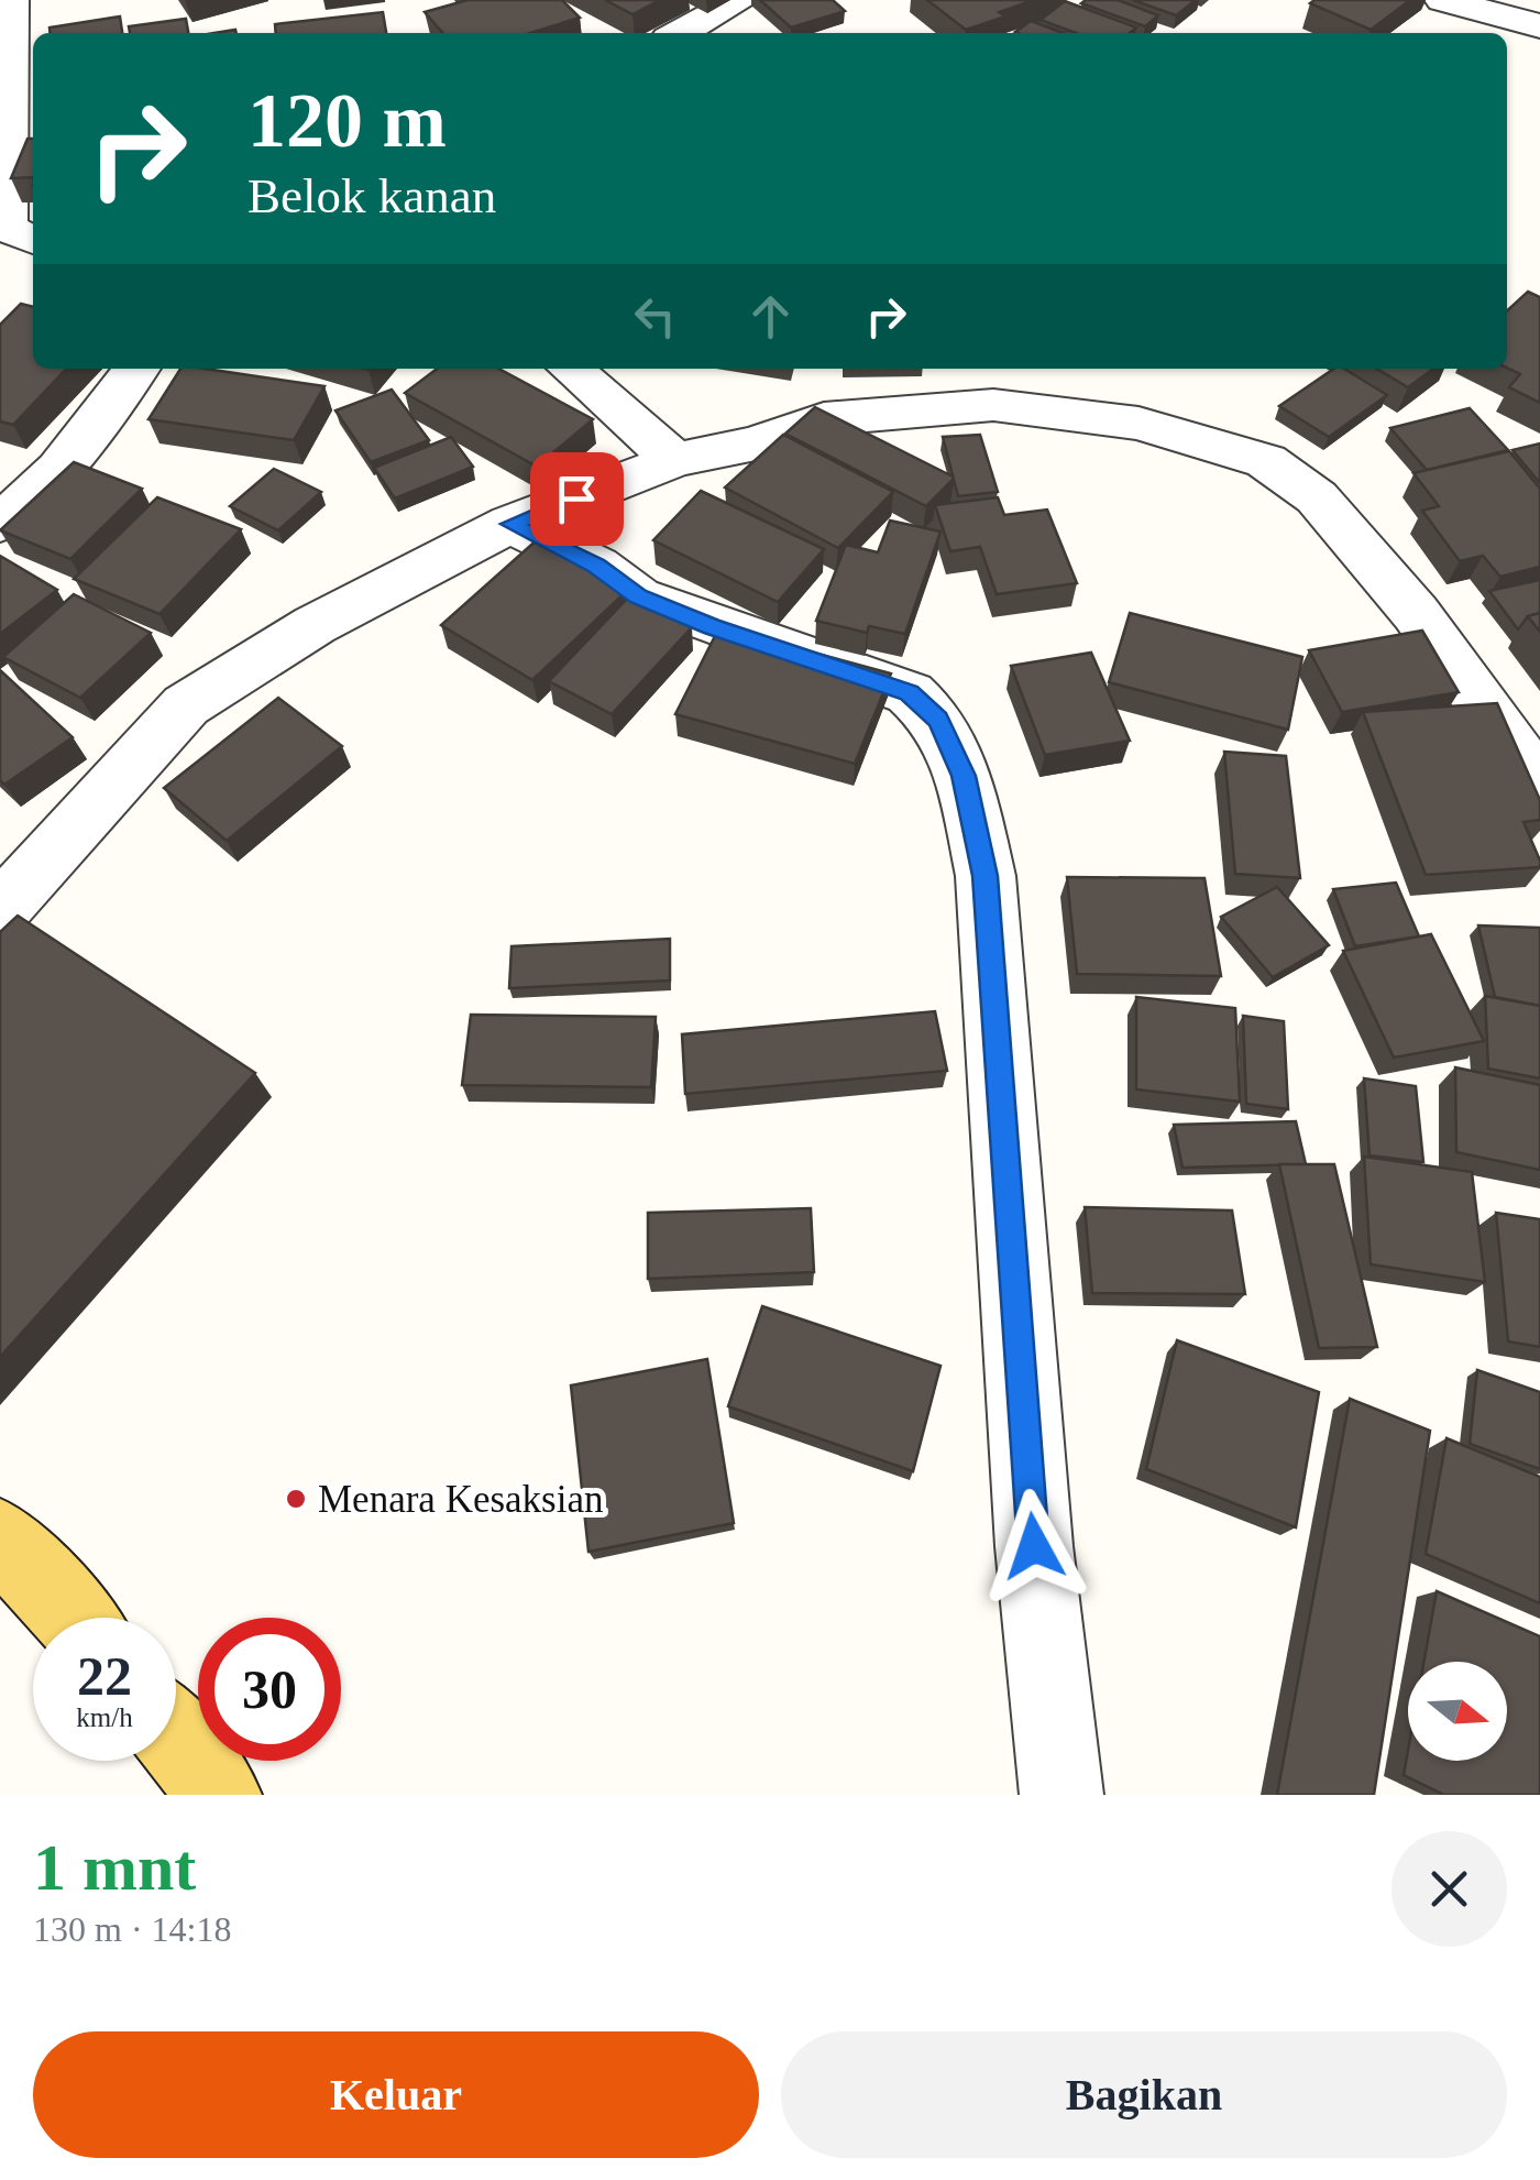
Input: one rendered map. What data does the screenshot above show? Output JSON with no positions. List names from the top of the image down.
{
  "places": ["Menara Kesaksian"],
  "north": "right",
  "page": {
    "turn": ["120 m", "Belok kanan"],
    "speed": "22 km/h",
    "limit": "30",
    "heading": ["1 mnt", "130 m · 14:18"],
    "buttons": ["Keluar", "Bagikan"]
  }
}
